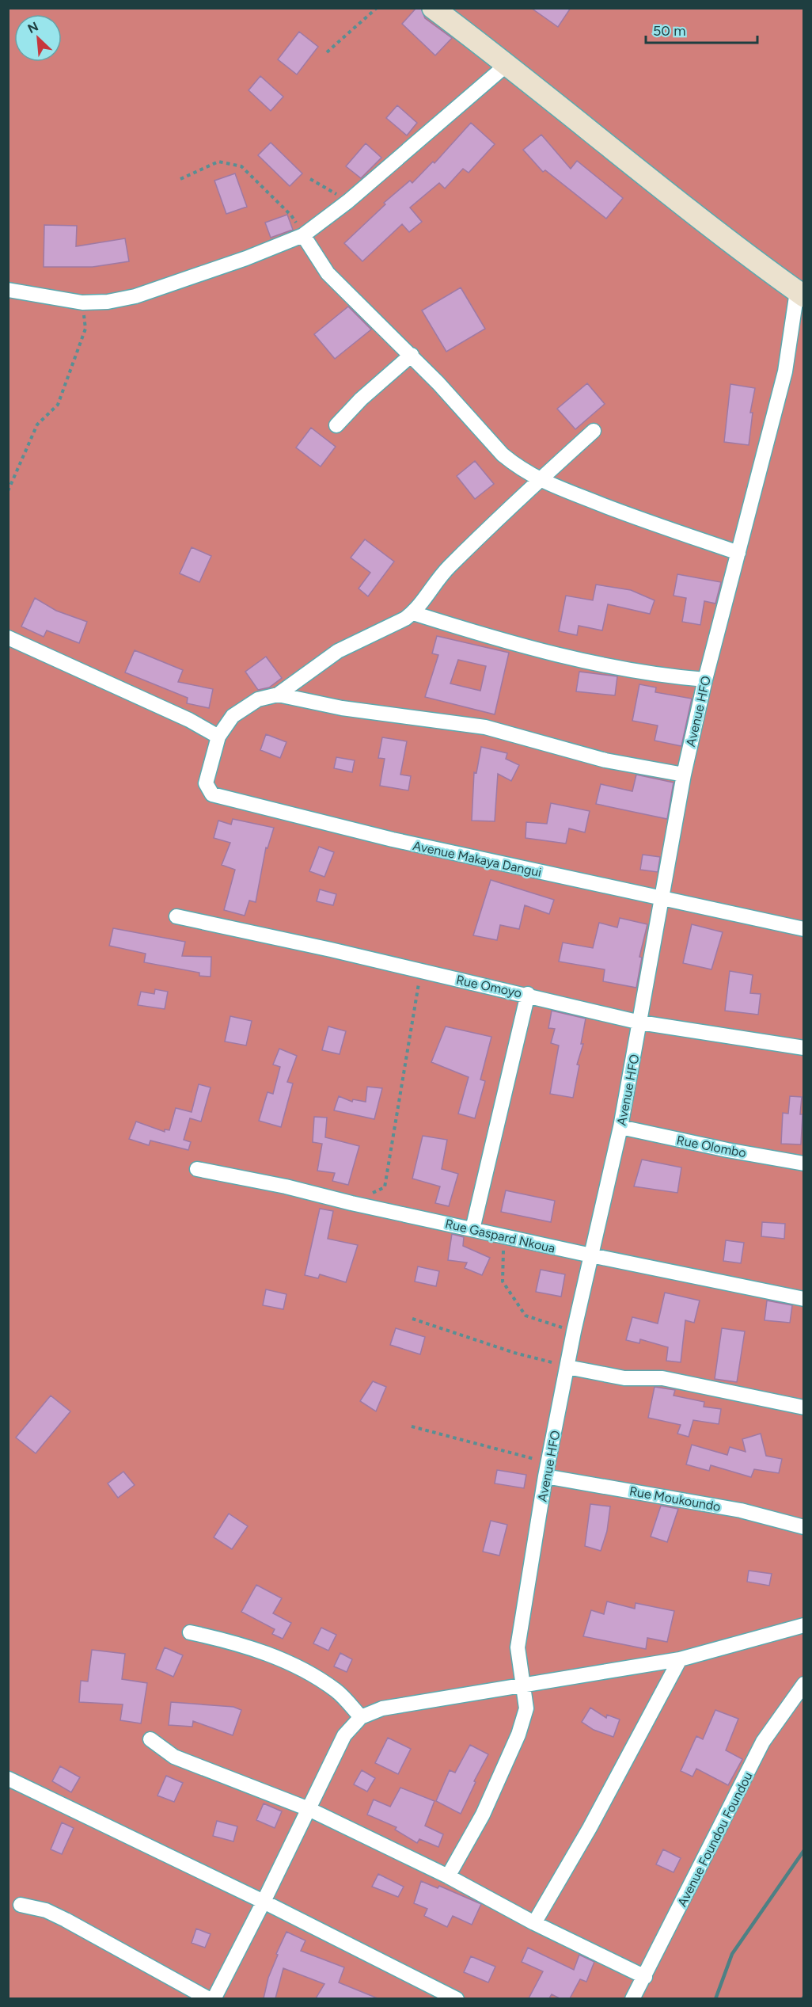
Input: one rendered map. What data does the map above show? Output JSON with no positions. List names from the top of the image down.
{
  "streets": {
    "street": [
      "Avenue HFO",
      "Avenue Makaya Dangui",
      "Rue Omoyo",
      "Rue Olombo",
      "Rue Gaspard Nkoua",
      "Rue Moukoundo",
      "Avenue Foundou Foundou"
    ]
  },
  "crossings": [
    ["Avenue HFO", "Avenue Makaya Dangui"],
    ["Avenue HFO", "Rue Omoyo"],
    ["Avenue HFO", "Rue Olombo"],
    ["Avenue HFO", "Rue Gaspard Nkoua"],
    ["Avenue HFO", "Rue Moukoundo"]
  ],
  "scale_bar": "50 m",
  "north": "top left"
}
